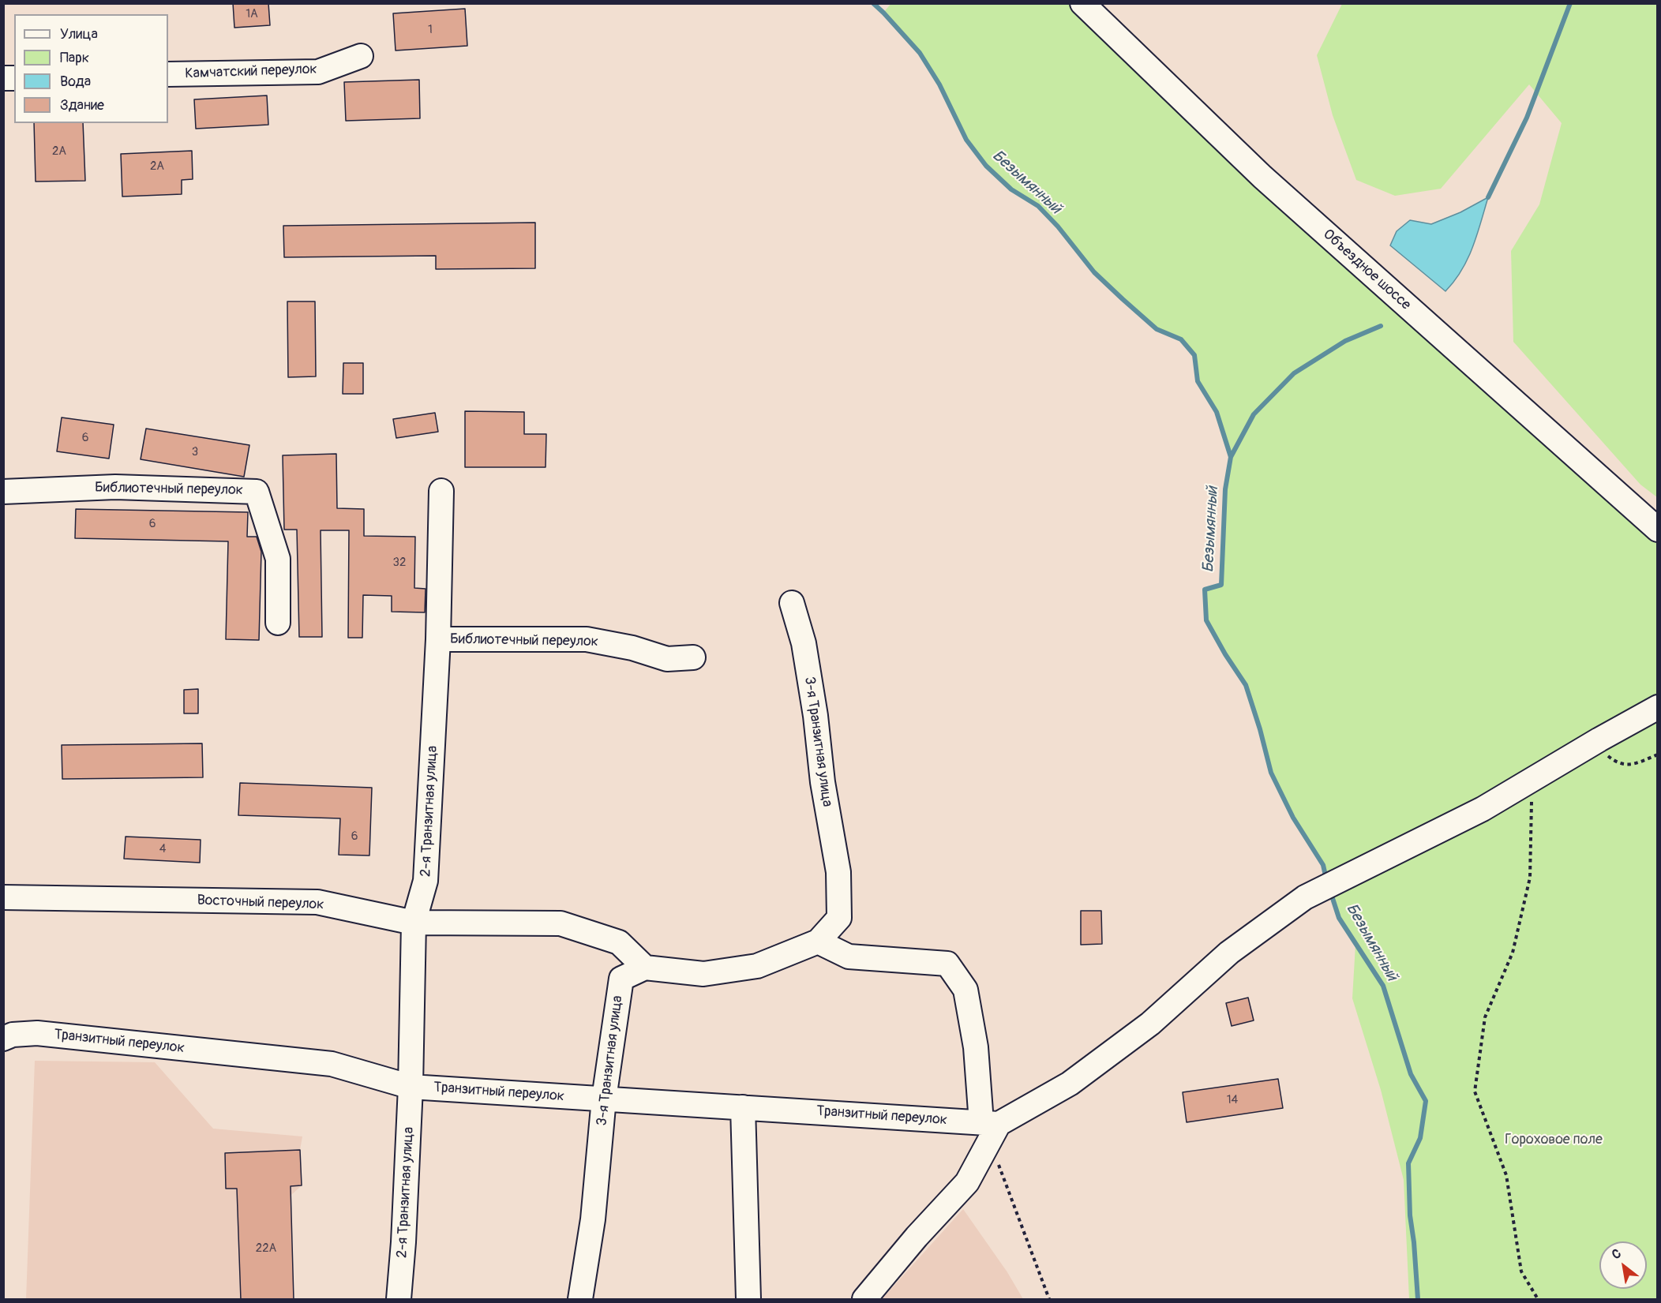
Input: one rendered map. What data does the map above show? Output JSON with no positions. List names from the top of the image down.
{
  "streets": {
    "street": [
      "Камчатский переулок",
      "Объездное шоссе",
      "Библиотечный переулок",
      "3-я Транзитная улица",
      "2-я Транзитная улица",
      "Восточный переулок",
      "Транзитный переулок"
    ]
  },
  "crossings": [
    ["Библиотечный переулок", "2-я Транзитная улица"],
    ["3-я Транзитная улица", "Восточный переулок"],
    ["3-я Транзитная улица", "Транзитный переулок"],
    ["2-я Транзитная улица", "Восточный переулок"],
    ["2-я Транзитная улица", "Транзитный переулок"]
  ],
  "water": ["Безымянный"],
  "parks": ["Гороховое поле"],
  "house_numbers": [
    "1А",
    "1",
    "2А",
    "2А",
    "6",
    "3",
    "6",
    "32",
    "6",
    "4",
    "14",
    "22А"
  ],
  "legend": [
    "Улица",
    "Парк",
    "Вода",
    "Здание"
  ],
  "north": "top left"
}
